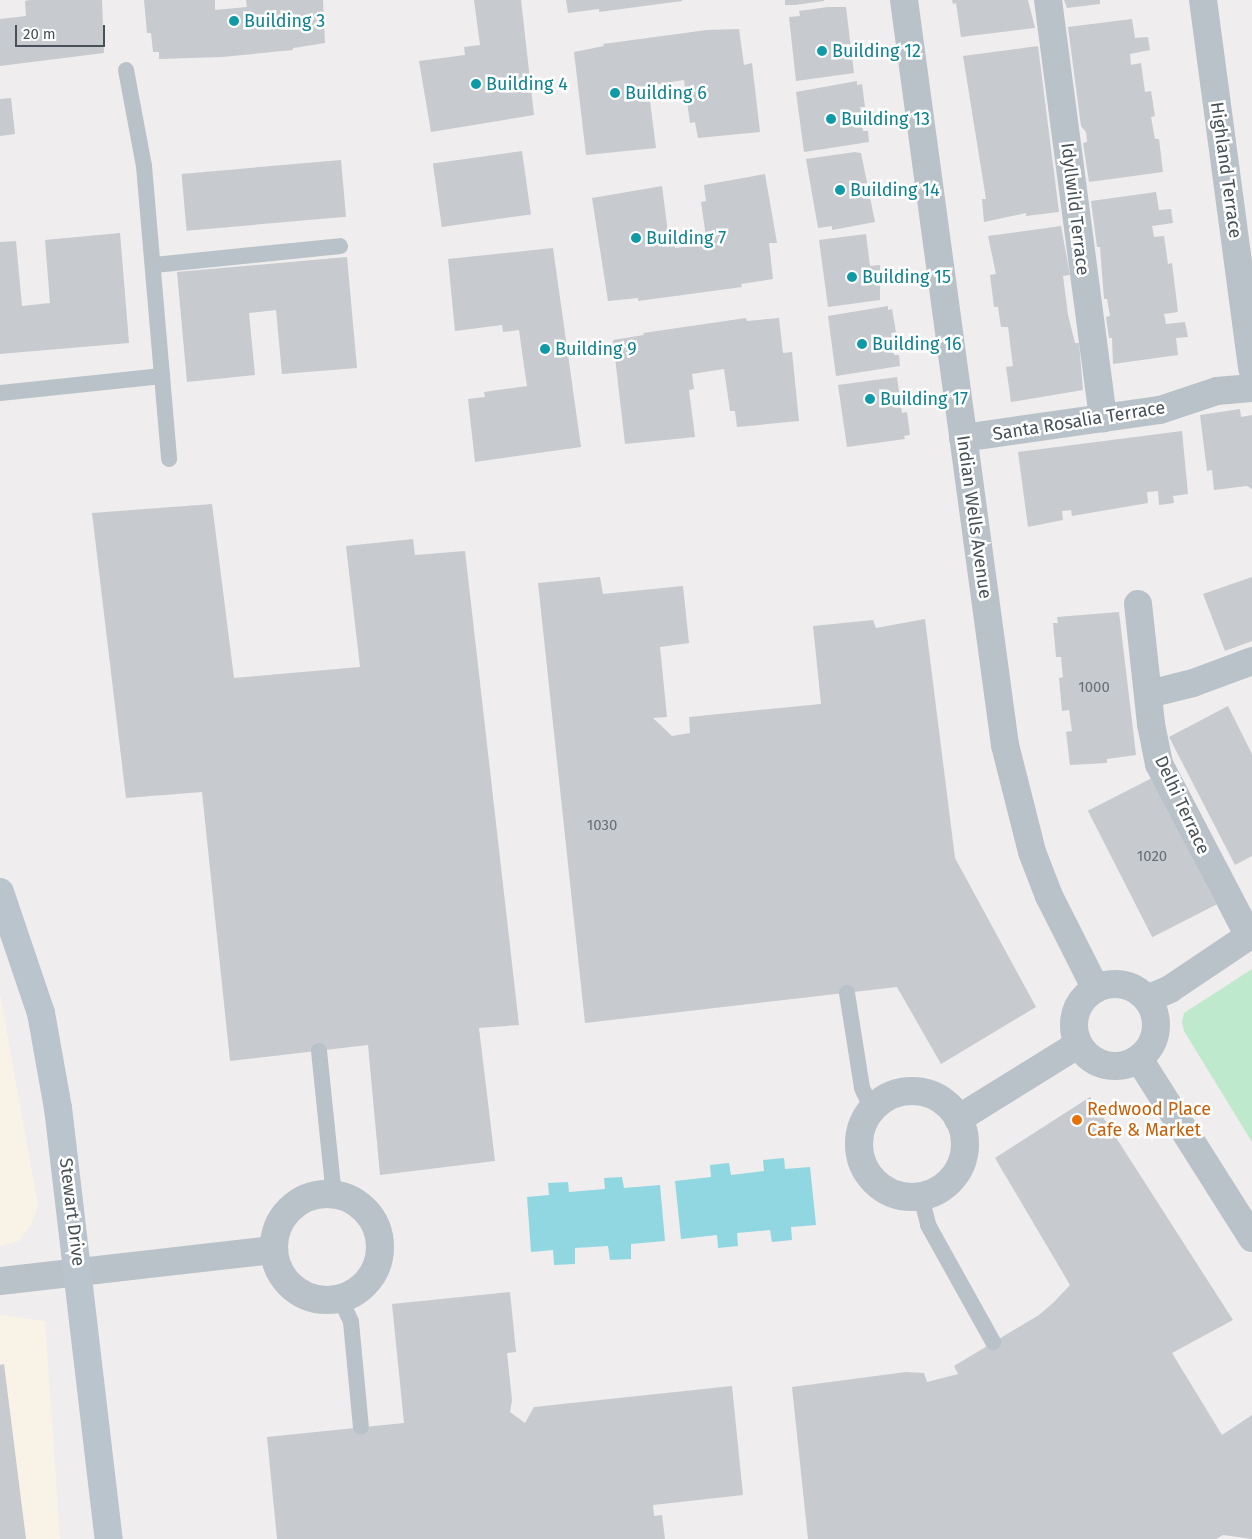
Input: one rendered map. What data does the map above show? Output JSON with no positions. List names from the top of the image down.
{
  "streets": {
    "street": [
      "Highland Terrace",
      "Idyllwild Terrace",
      "Santa Rosalia Terrace",
      "Indian Wells Avenue",
      "Delhi Terrace",
      "Stewart Drive"
    ]
  },
  "crossings": [
    ["Idyllwild Terrace", "Santa Rosalia Terrace"],
    ["Santa Rosalia Terrace", "Indian Wells Avenue"]
  ],
  "places": [
    "Building 3",
    "Building 12",
    "Building 4",
    "Building 6",
    "Building 13",
    "Building 14",
    "Building 7",
    "Building 15",
    "Building 16",
    "Building 9",
    "Building 17",
    "Redwood Place Cafe & Market"
  ],
  "house_numbers": ["1000", "1030", "1020"],
  "scale_bar": "20 m"
}
